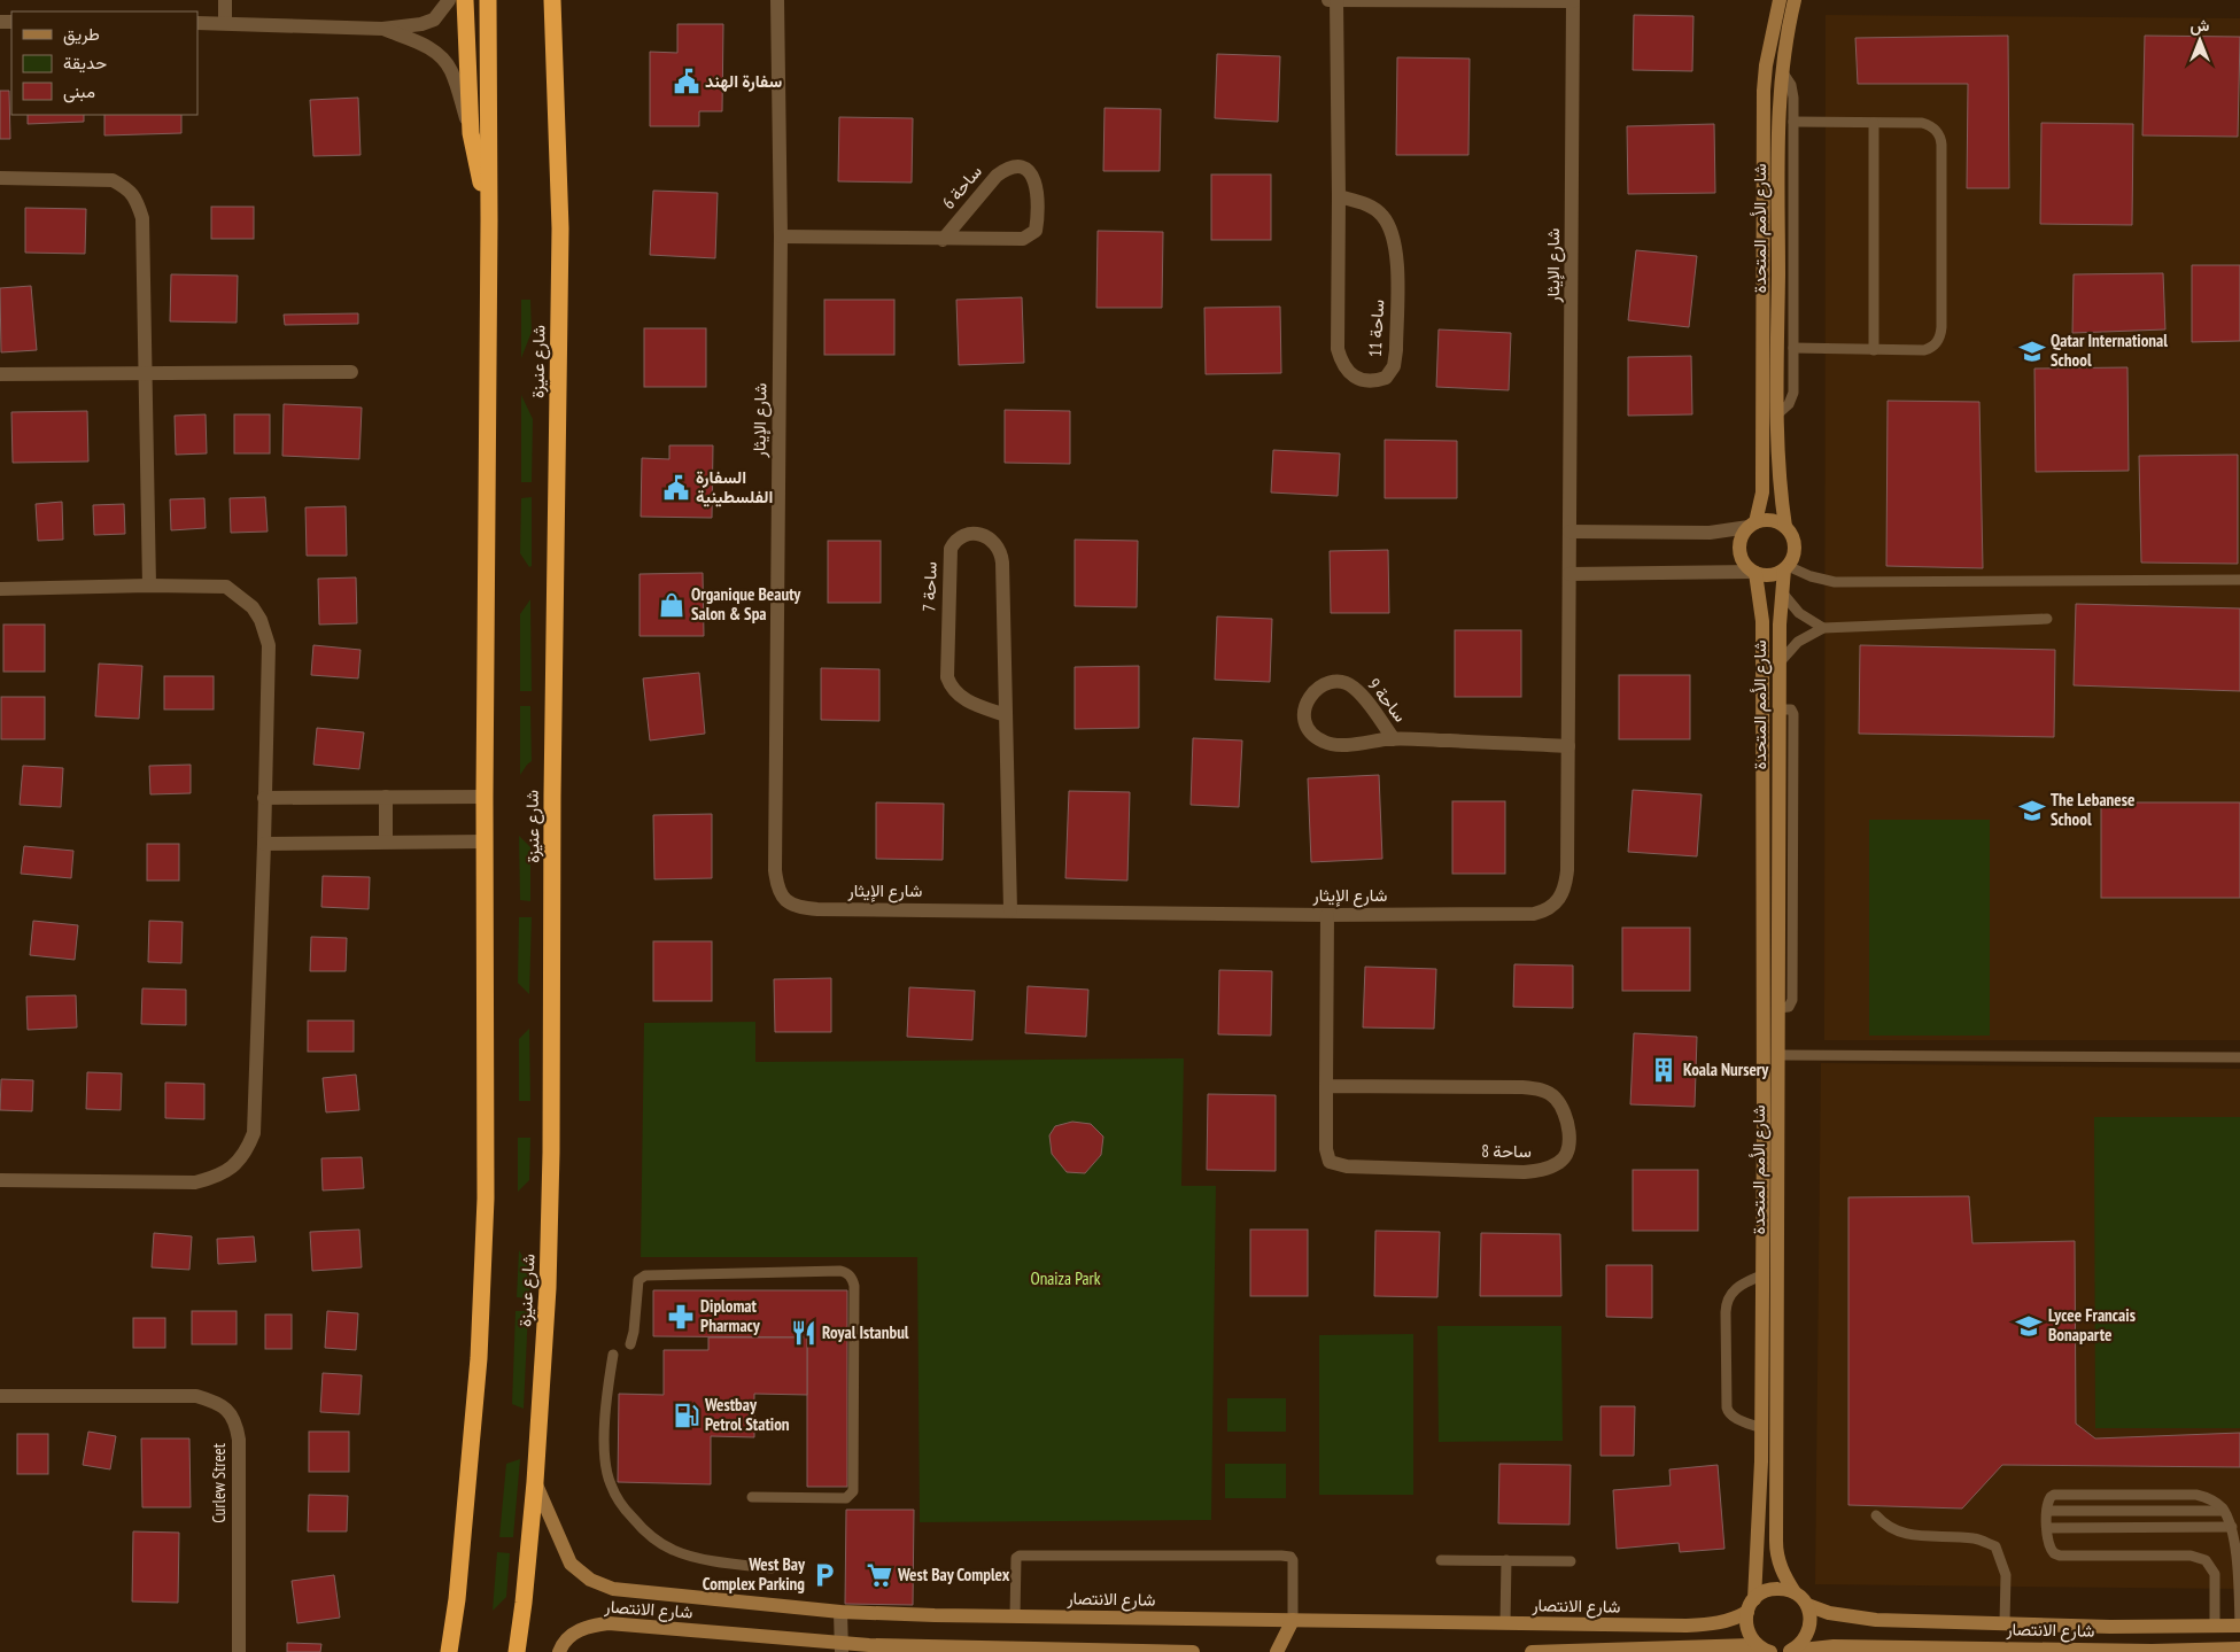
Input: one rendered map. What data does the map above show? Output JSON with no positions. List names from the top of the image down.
{
  "streets": {
    "highway": ["شارع عنيزة"],
    "street": [
      "ساحة 6",
      "شارع الأمم المتحدة",
      "شارع الإيثار",
      "ساحة 11",
      "ساحة 7",
      "ساحة 9",
      "ساحة 8",
      "Curlew Street",
      "شارع الانتصار"
    ]
  },
  "crossings": [
    ["ساحة 6", "شارع الإيثار"],
    ["شارع الأمم المتحدة", "شارع الانتصار"],
    ["شارع الإيثار", "ساحة 7"],
    ["شارع الإيثار", "ساحة 9"],
    ["شارع الإيثار", "ساحة 8"],
    ["شارع عنيزة", "شارع الانتصار"]
  ],
  "parks": ["Onaiza Park"],
  "places": {
    "public building": ["سفارة الهند", "السفارة الفلسطينية"],
    "school or university": ["Qatar International School", "The Lebanese School", "Lycee Francais Bonaparte"],
    "shop": ["Organique Beauty Salon & Spa"],
    "building": ["Koala Nursery"],
    "pharmacy": ["Diplomat Pharmacy"],
    "restaurant": ["Royal Istanbul"],
    "fuel station": ["Westbay Petrol Station"],
    "parking": ["West Bay Complex Parking"],
    "supermarket": ["West Bay Complex"]
  },
  "legend": ["طريق", "حديقة", "مبنى"],
  "north": "top"
}
